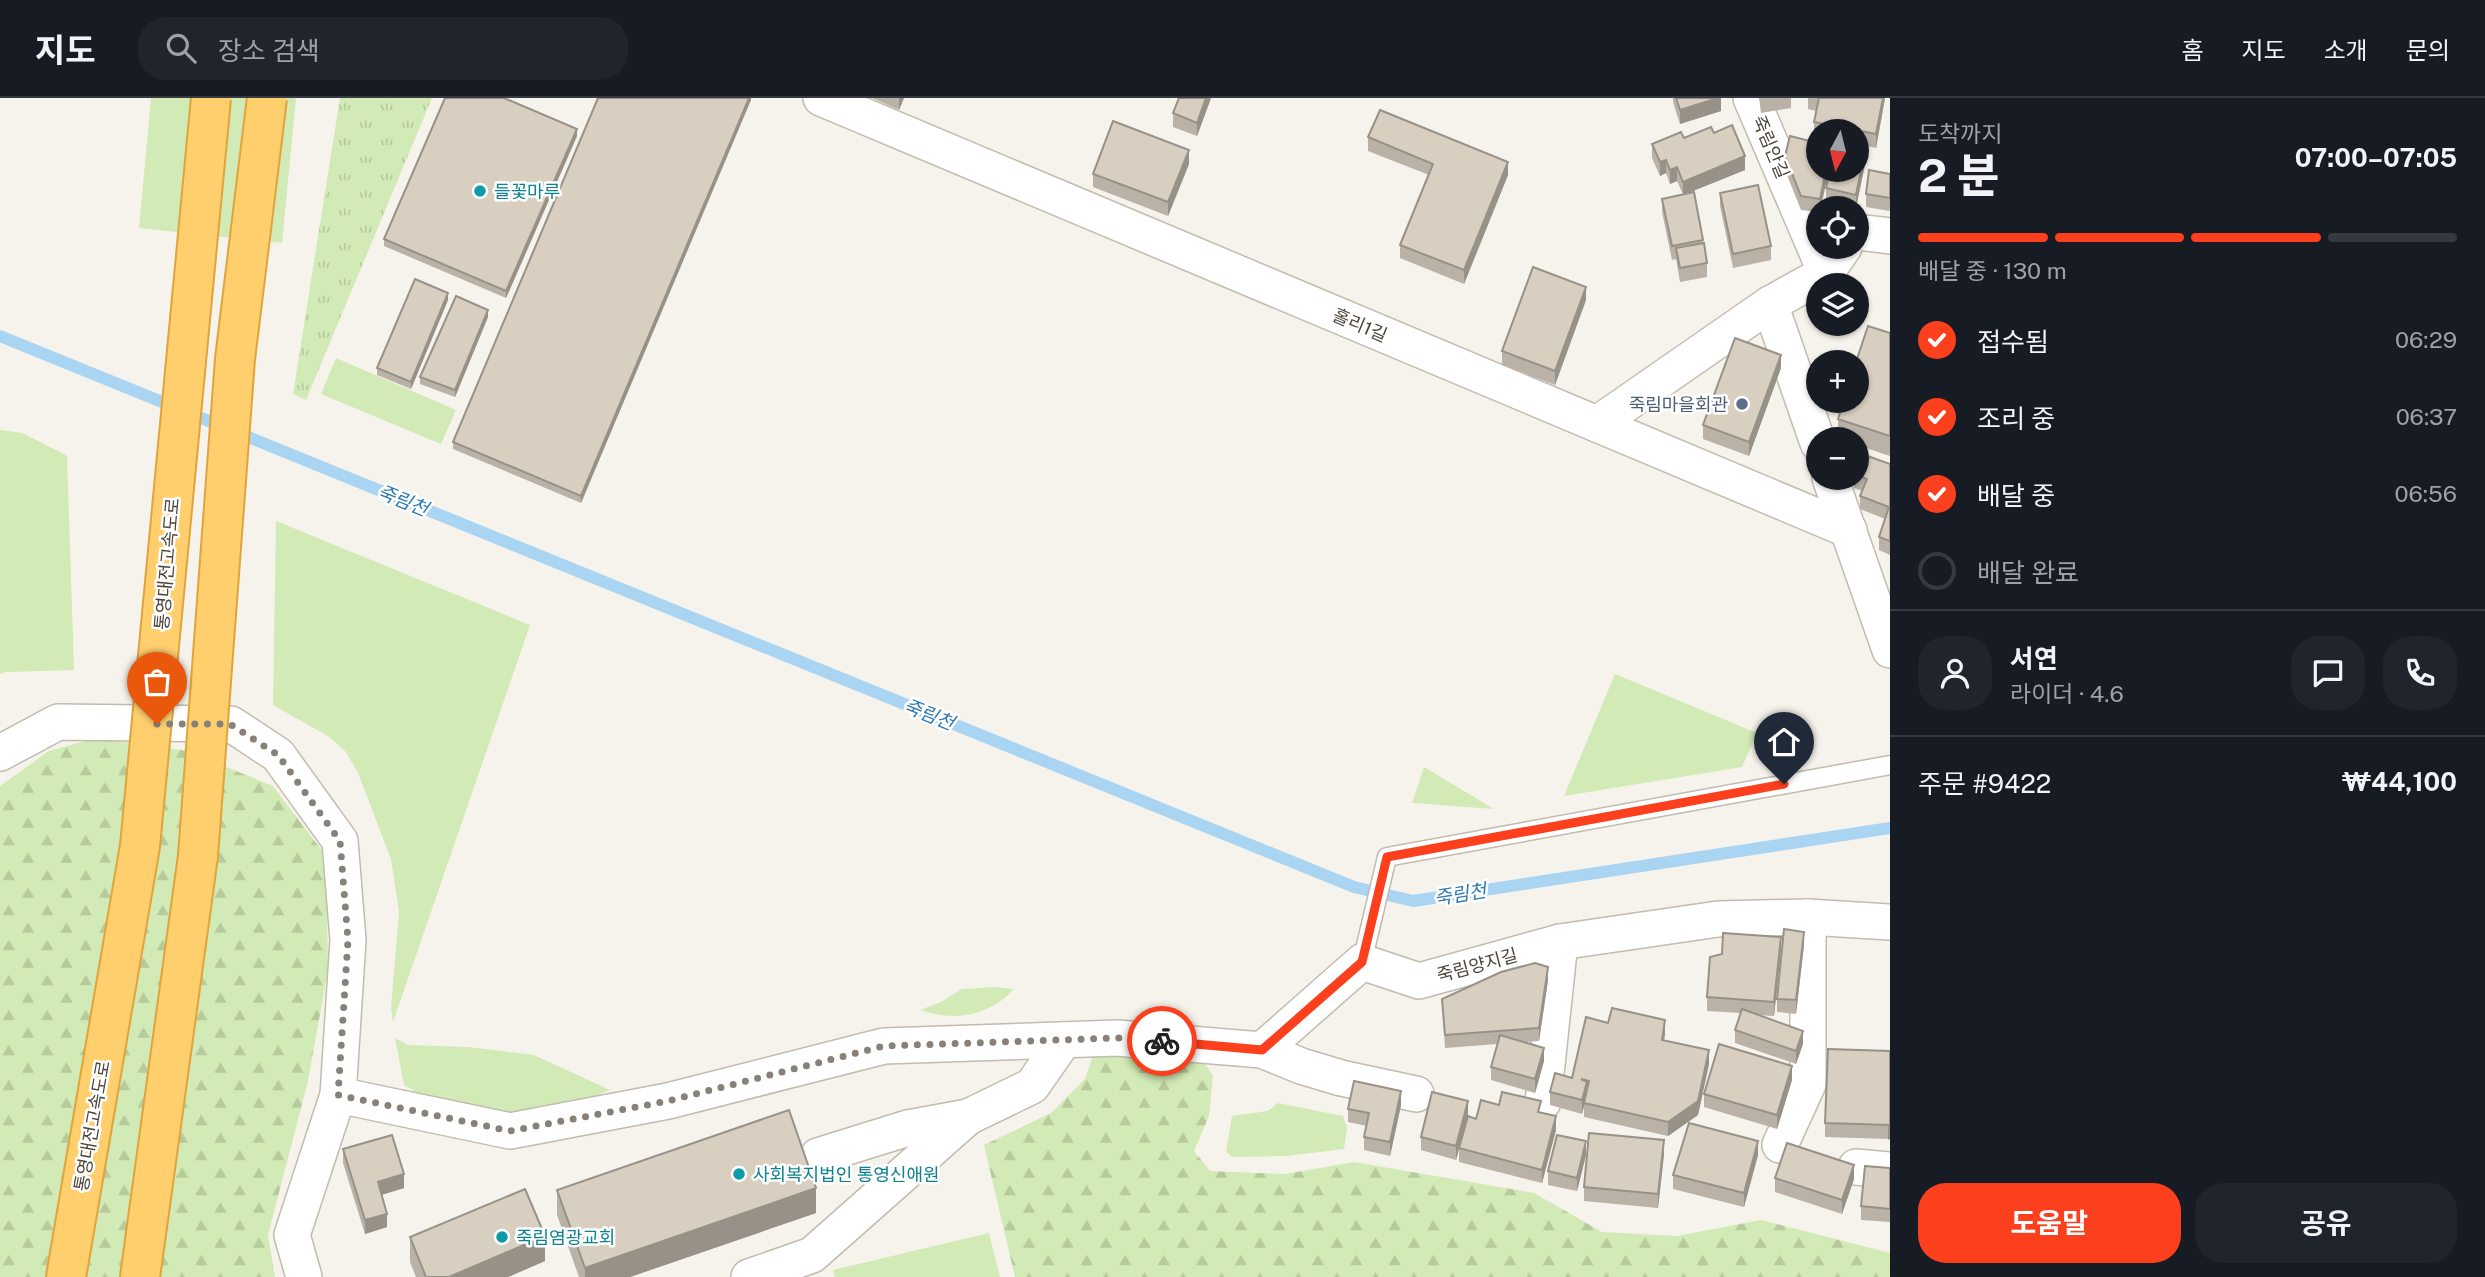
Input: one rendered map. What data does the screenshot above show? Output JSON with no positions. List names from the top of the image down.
{
  "streets": {
    "highway": ["통영대전고속도로"],
    "street": ["죽림안길", "홀리1길", "죽림양지길"]
  },
  "water": ["죽림천"],
  "places": [
    "들꽃마루",
    "죽림마을회관",
    "사회복지법인 통영신애원",
    "죽림염광교회"
  ],
  "north": "bottom",
  "page": {
    "header": "지도",
    "search": "장소 검색",
    "nav": [
      "홈",
      "지도",
      "소개",
      "문의"
    ],
    "heading": ["2 분", "도착까지", "07:00–07:05"],
    "panel": [
      "서연",
      "라이더 · 4.6",
      "주문 #9422",
      "₩44,100"
    ],
    "map_buttons": ["+", "−"],
    "bar": "배달 중 · 130 m",
    "list": [
      ["접수됨", "06:29"],
      ["조리 중", "06:37"],
      ["배달 중", "06:56"],
      "배달 완료"
    ],
    "buttons": ["도움말", "공유"]
  }
}
